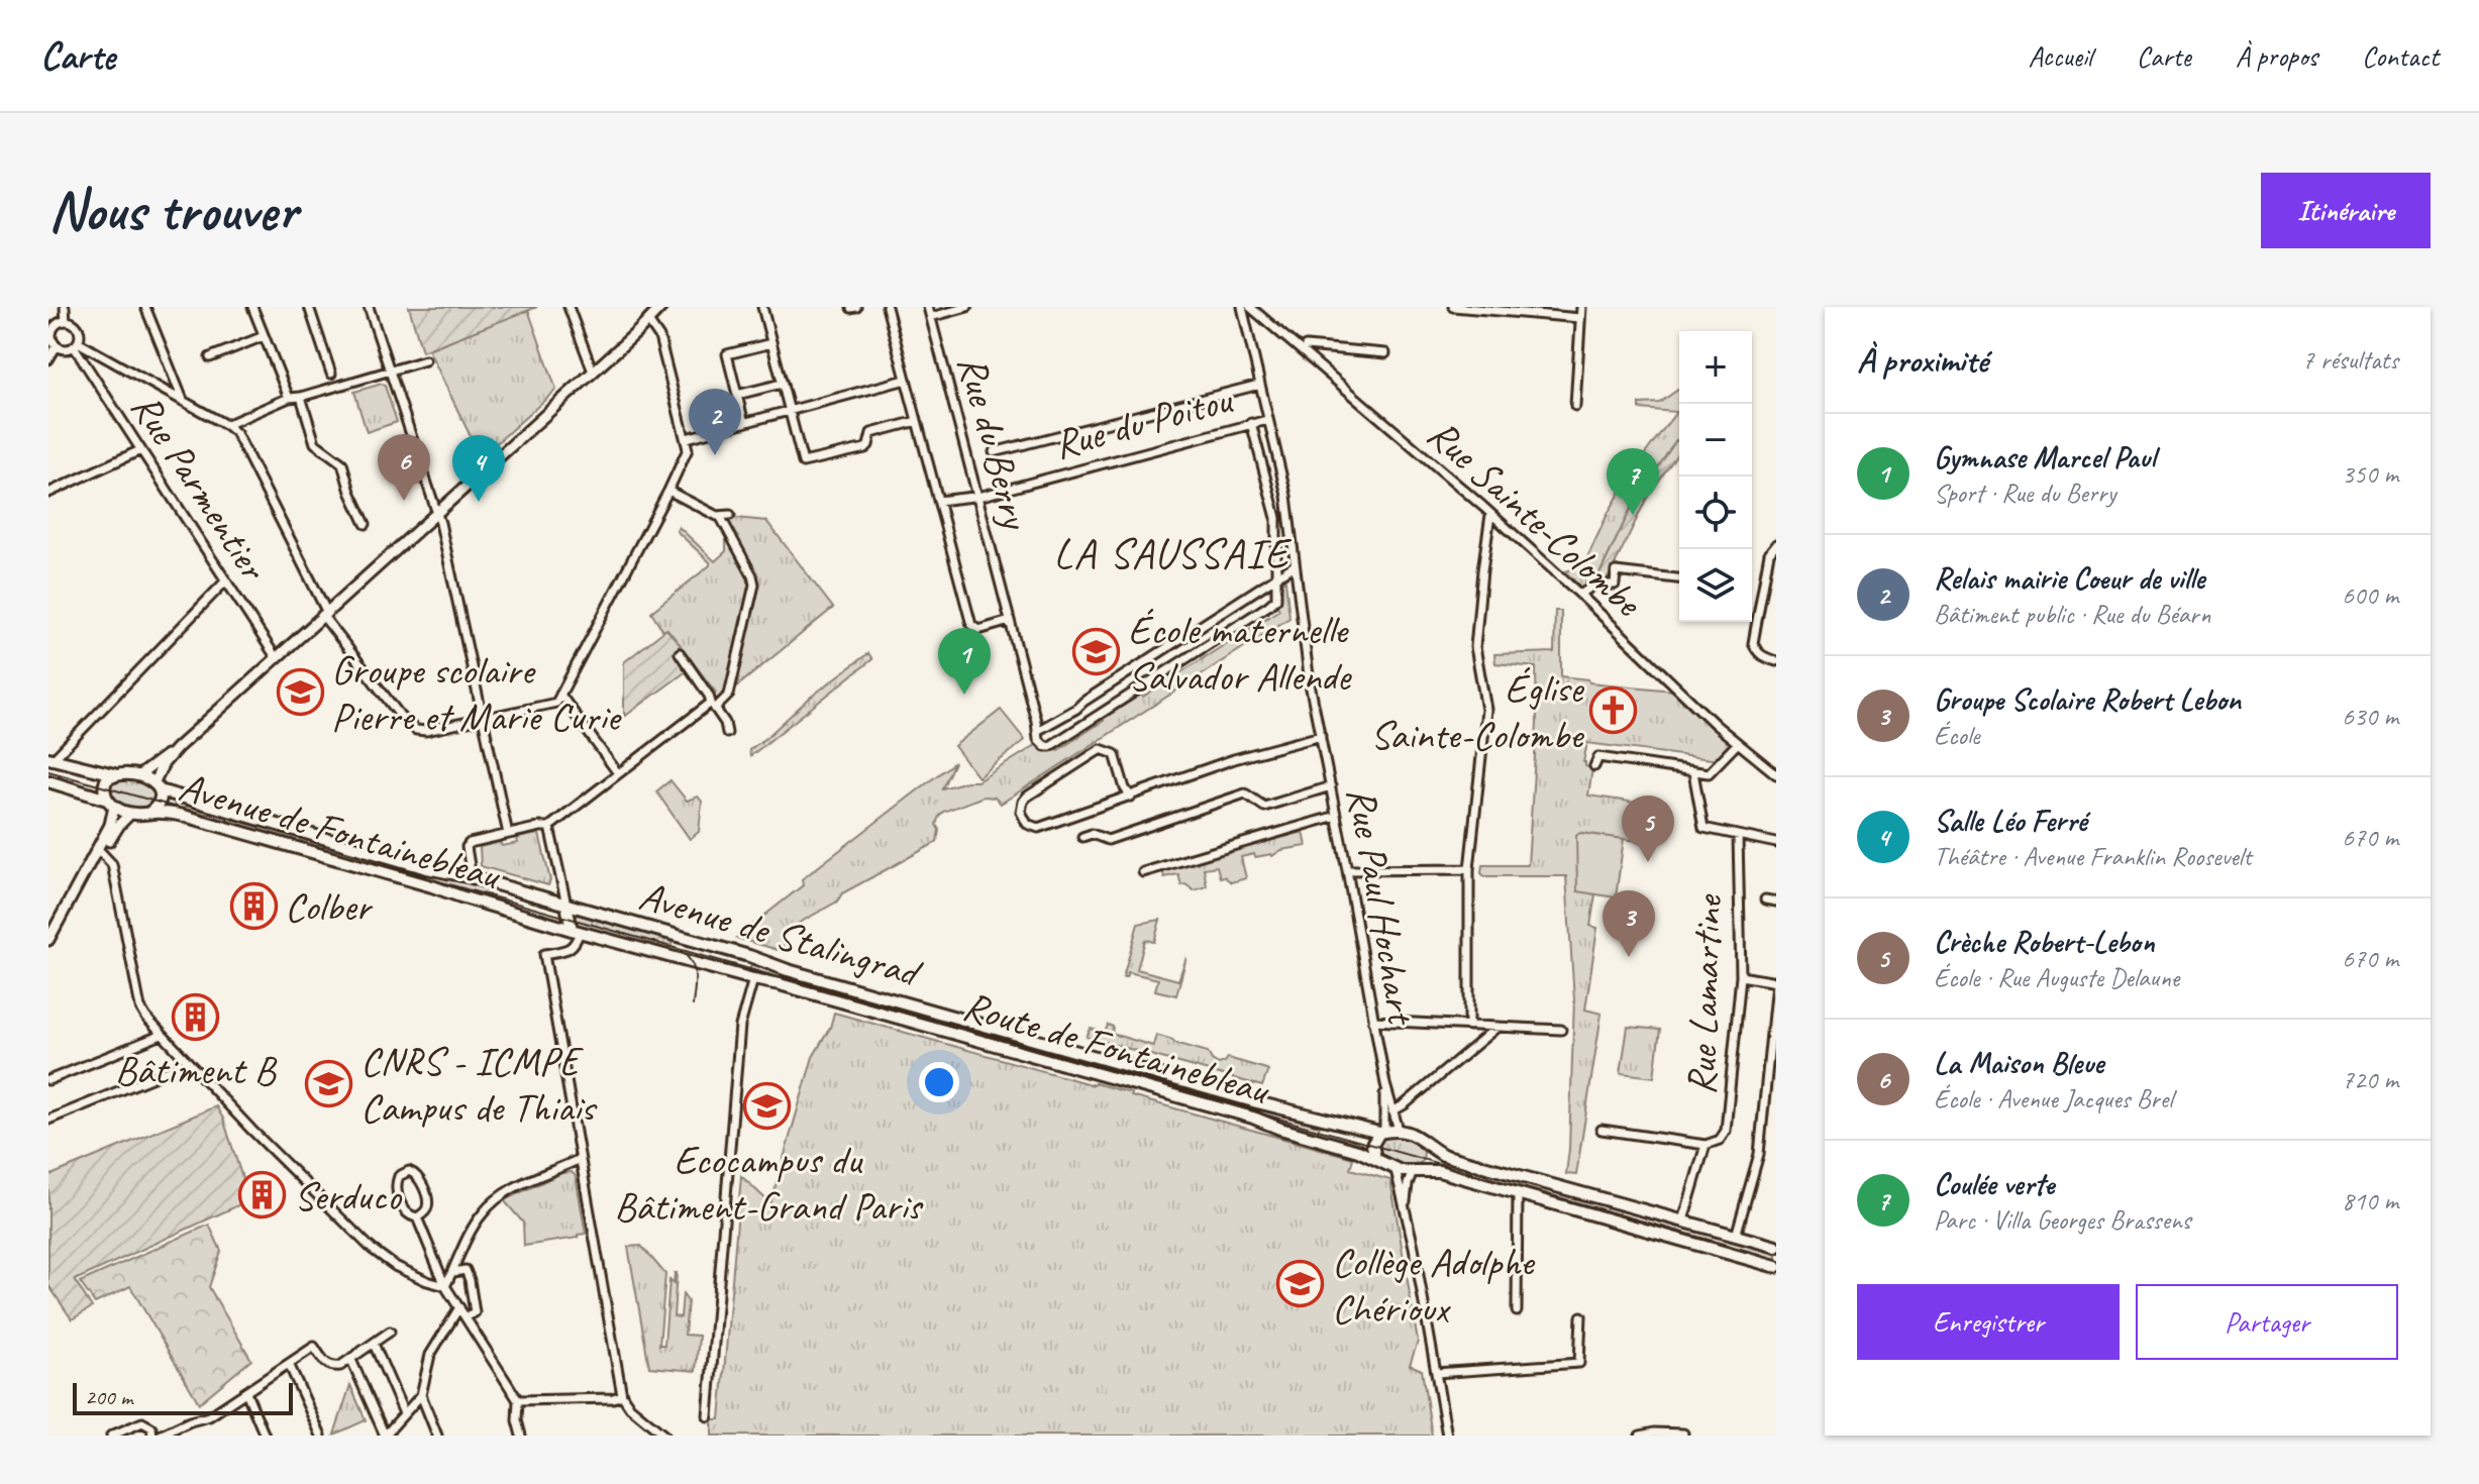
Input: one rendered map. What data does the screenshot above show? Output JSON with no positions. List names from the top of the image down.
{
  "streets": {
    "main road": ["Avenue de Fontainebleau", "Avenue de Stalingrad", "Route de Fontainebleau"],
    "street": [
      "Rue du Poitou",
      "Rue du Berry",
      "Rue Parmentier",
      "Rue Sainte-Colombe",
      "Rue Paul Hochart",
      "Rue Lamartine"
    ]
  },
  "crossings": [
    ["Rue du Poitou", "Rue du Berry"],
    ["Rue du Poitou", "Rue Paul Hochart"],
    ["Avenue de Fontainebleau", "Avenue de Stalingrad"],
    ["Avenue de Fontainebleau", "Route de Fontainebleau"],
    ["Rue Paul Hochart", "Avenue de Stalingrad"],
    ["Rue Paul Hochart", "Route de Fontainebleau"],
    ["Avenue de Stalingrad", "Route de Fontainebleau"]
  ],
  "districts": ["LA SAUSSAIE"],
  "places": {
    "school or university": [
      "École maternelle Salvador Allende",
      "Groupe scolaire Pierre et Marie Curie",
      "CNRS - ICMPE Campus de Thiais",
      "Ecocampus du Bâtiment-Grand Paris",
      "Collège Adolphe Chérioux"
    ],
    "church": ["Église Sainte-Colombe"],
    "building": ["Colber", "Bâtiment B", "Serduco"]
  },
  "scale_bar": "200 m",
  "page": {
    "header": "Carte",
    "nav": [
      "Accueil",
      "Carte",
      "À propos",
      "Contact"
    ],
    "buttons": [
      "Itinéraire",
      ["Enregistrer", "Partager"]
    ],
    "title": "Nous trouver",
    "heading": ["À proximité", "7 résultats"],
    "map_buttons": ["+", "−"],
    "pins": [
      "2",
      "6",
      "4",
      "7",
      "1",
      "5",
      "3"
    ],
    "list": [
      {
        "mark": "1",
        "name": "Gymnase Marcel Paul",
        "note": "Sport · Rue du Berry",
        "value": "350 m"
      },
      {
        "mark": "2",
        "name": "Relais mairie Coeur de ville",
        "note": "Bâtiment public · Rue du Béarn",
        "value": "600 m"
      },
      {
        "mark": "3",
        "name": "Groupe Scolaire Robert Lebon",
        "note": "École",
        "value": "630 m"
      },
      {
        "mark": "4",
        "name": "Salle Léo Ferré",
        "note": "Théâtre · Avenue Franklin Roosevelt",
        "value": "670 m"
      },
      {
        "mark": "5",
        "name": "Crèche Robert-Lebon",
        "note": "École · Rue Auguste Delaune",
        "value": "670 m"
      },
      {
        "mark": "6",
        "name": "La Maison Bleue",
        "note": "École · Avenue Jacques Brel",
        "value": "720 m"
      },
      {
        "mark": "7",
        "name": "Coulée verte",
        "note": "Parc · Villa Georges Brassens",
        "value": "810 m"
      }
    ],
    "scale": "200 m"
  }
}
